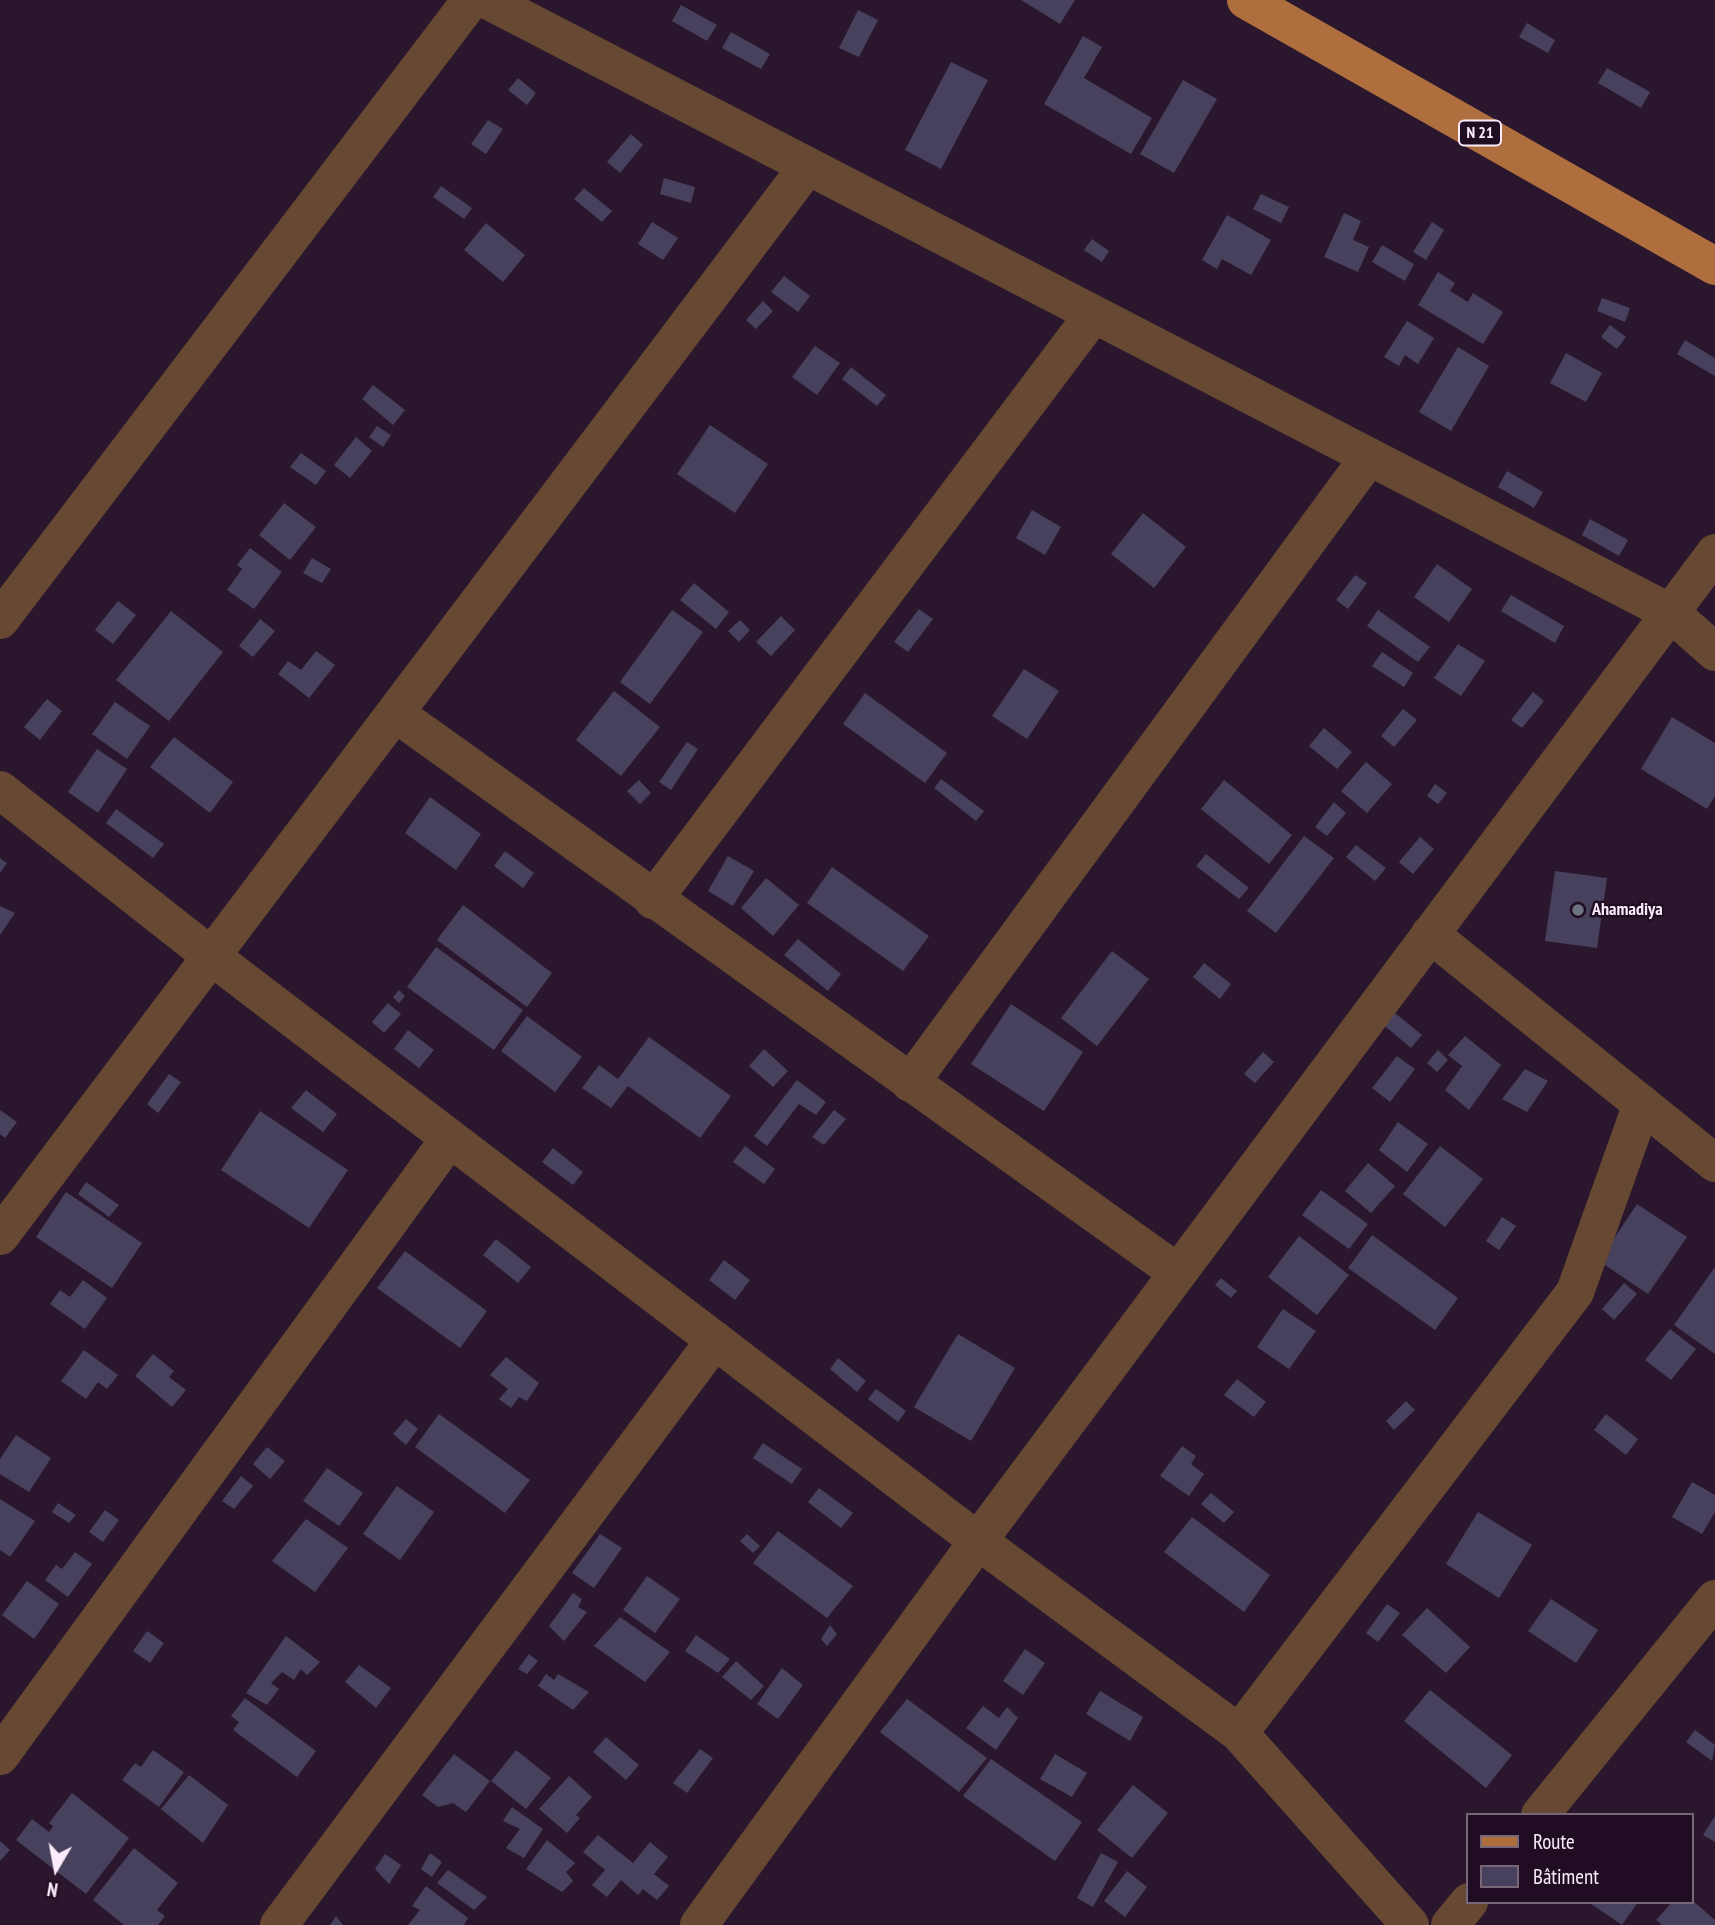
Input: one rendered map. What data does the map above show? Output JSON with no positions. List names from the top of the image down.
{
  "streets": {
    "main road": ["N 21"]
  },
  "places": ["Ahamadiya"],
  "legend": ["Route", "Bâtiment"],
  "north": "bottom"
}
